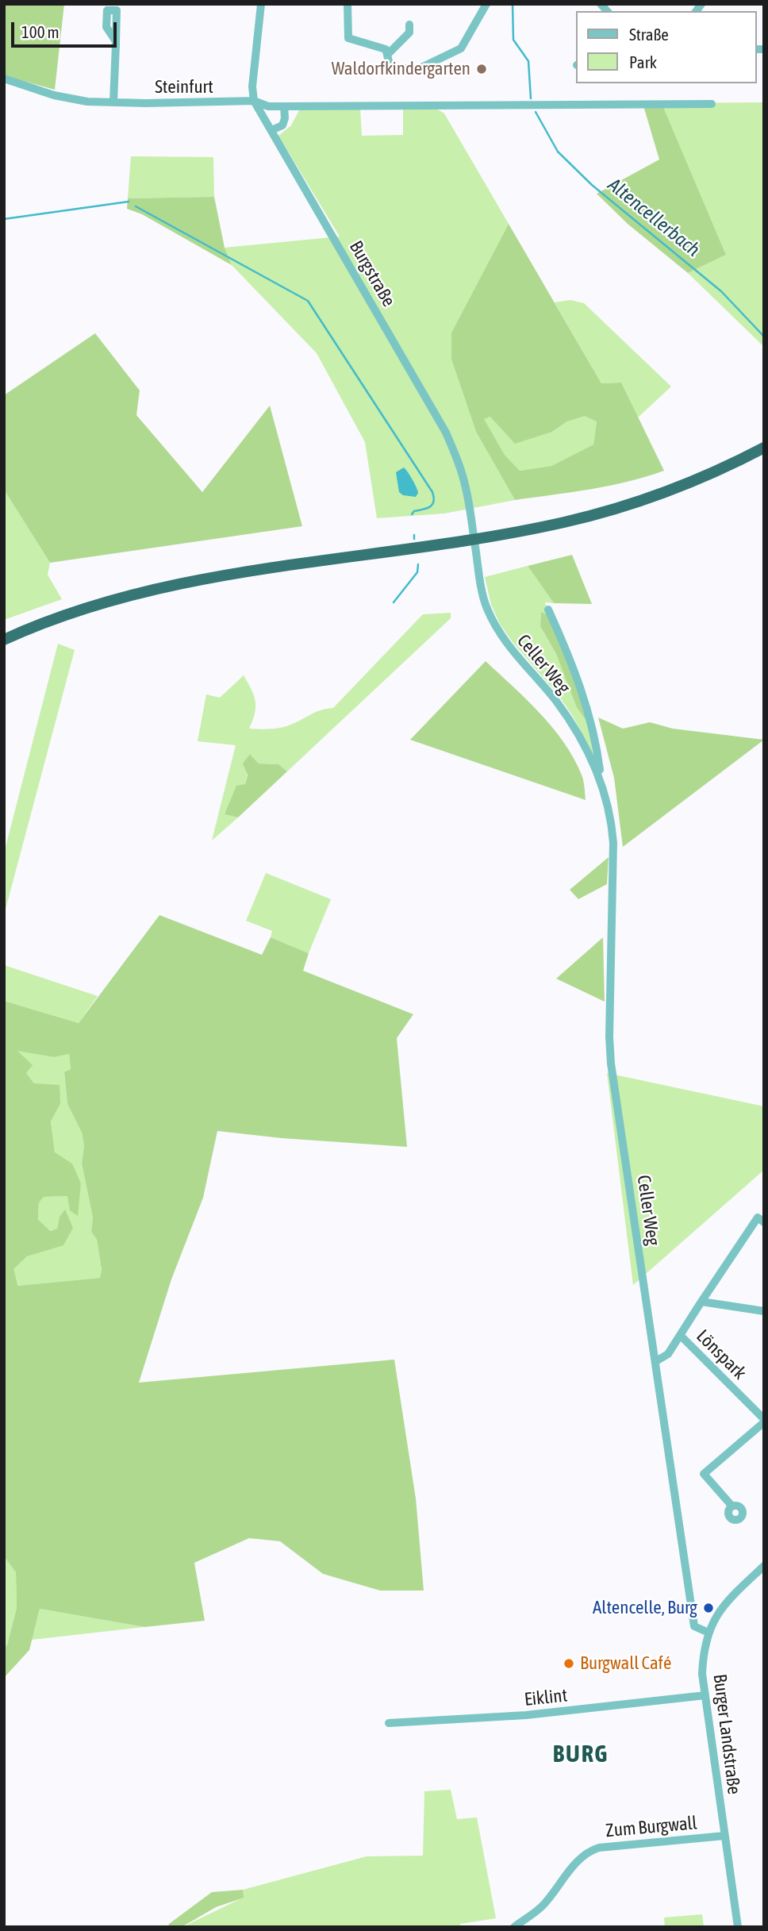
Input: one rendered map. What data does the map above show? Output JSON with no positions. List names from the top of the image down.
{
  "streets": {
    "street": [
      "Steinfurt",
      "Burgstraße",
      "Celler Weg",
      "Lönspark",
      "Eiklint",
      "Burger Landstraße",
      "Zum Burgwall"
    ]
  },
  "crossings": [
    ["Steinfurt", "Burgstraße"],
    ["Burgstraße", "Celler Weg"],
    ["Celler Weg", "Lönspark"],
    ["Celler Weg", "Burger Landstraße"],
    ["Eiklint", "Burger Landstraße"],
    ["Burger Landstraße", "Zum Burgwall"]
  ],
  "districts": ["BURG"],
  "water": ["Altencellerbach"],
  "places": ["Waldorfkindergarten", "Altencelle, Burg", "Burgwall Café"],
  "legend": ["Straße", "Park"],
  "scale_bar": "100 m"
}
